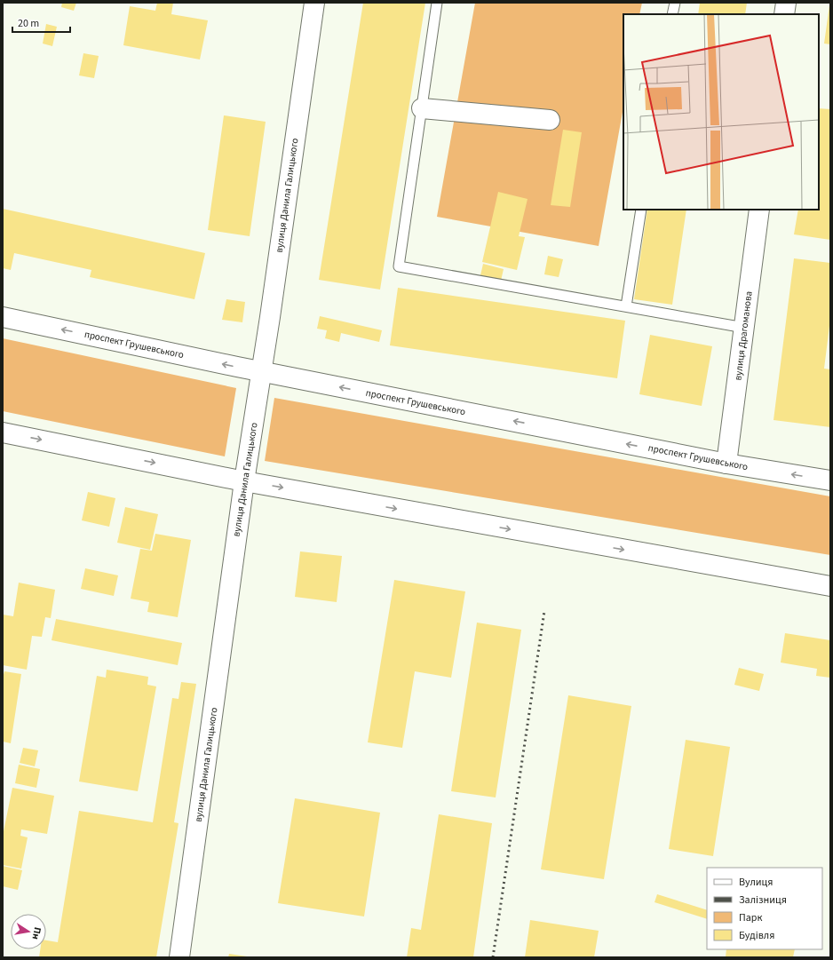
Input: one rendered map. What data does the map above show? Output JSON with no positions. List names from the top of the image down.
{
  "streets": {
    "main road": ["вулиця Данила Галицького", "вулиця Драгоманова", "проспект Грушевського"]
  },
  "crossings": [
    ["вулиця Данила Галицького", "проспект Грушевського"],
    ["вулиця Драгоманова", "проспект Грушевського"]
  ],
  "legend": [
    "Вулиця",
    "Залізниця",
    "Парк",
    "Будівля"
  ],
  "scale_bar": "20 m",
  "north": "right"
}
